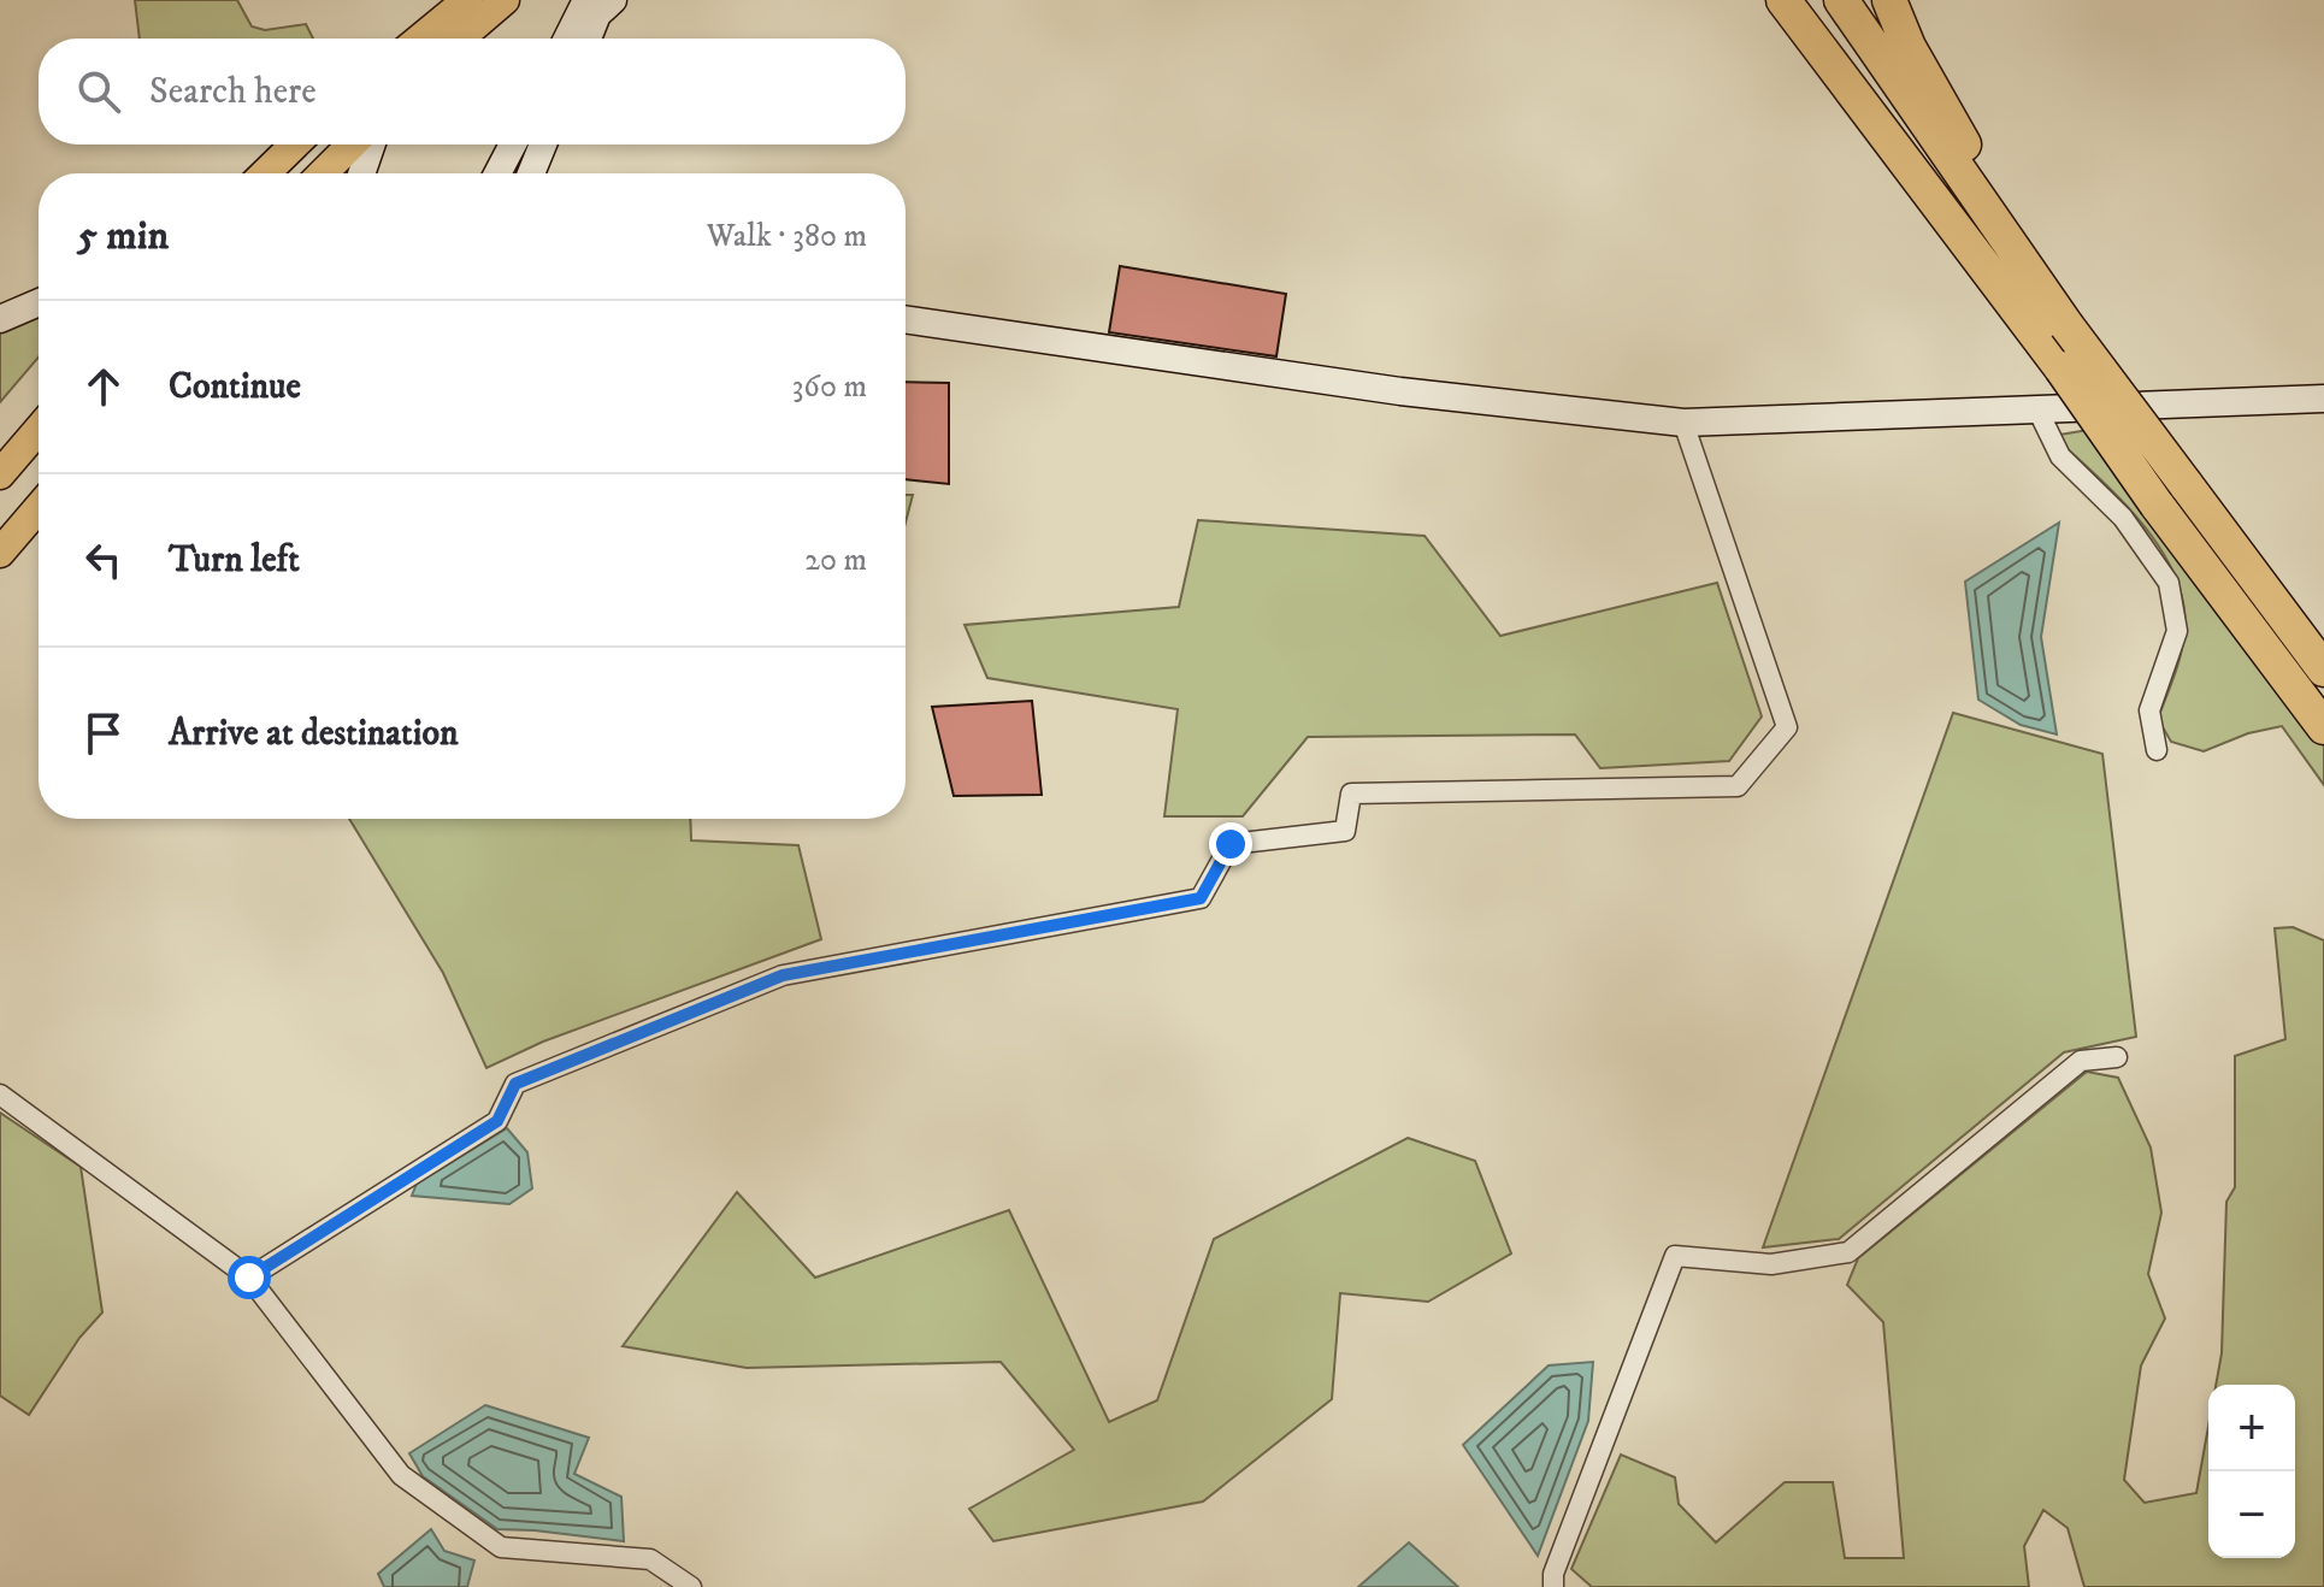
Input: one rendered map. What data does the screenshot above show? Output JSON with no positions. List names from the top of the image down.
{
  "page": {
    "search": "Search here",
    "heading": ["5 min", "Walk · 380 m"],
    "list": [
      ["Continue", "360 m"],
      ["Turn left", "20 m"],
      "Arrive at destination"
    ],
    "map_buttons": ["+", "−"]
  }
}
